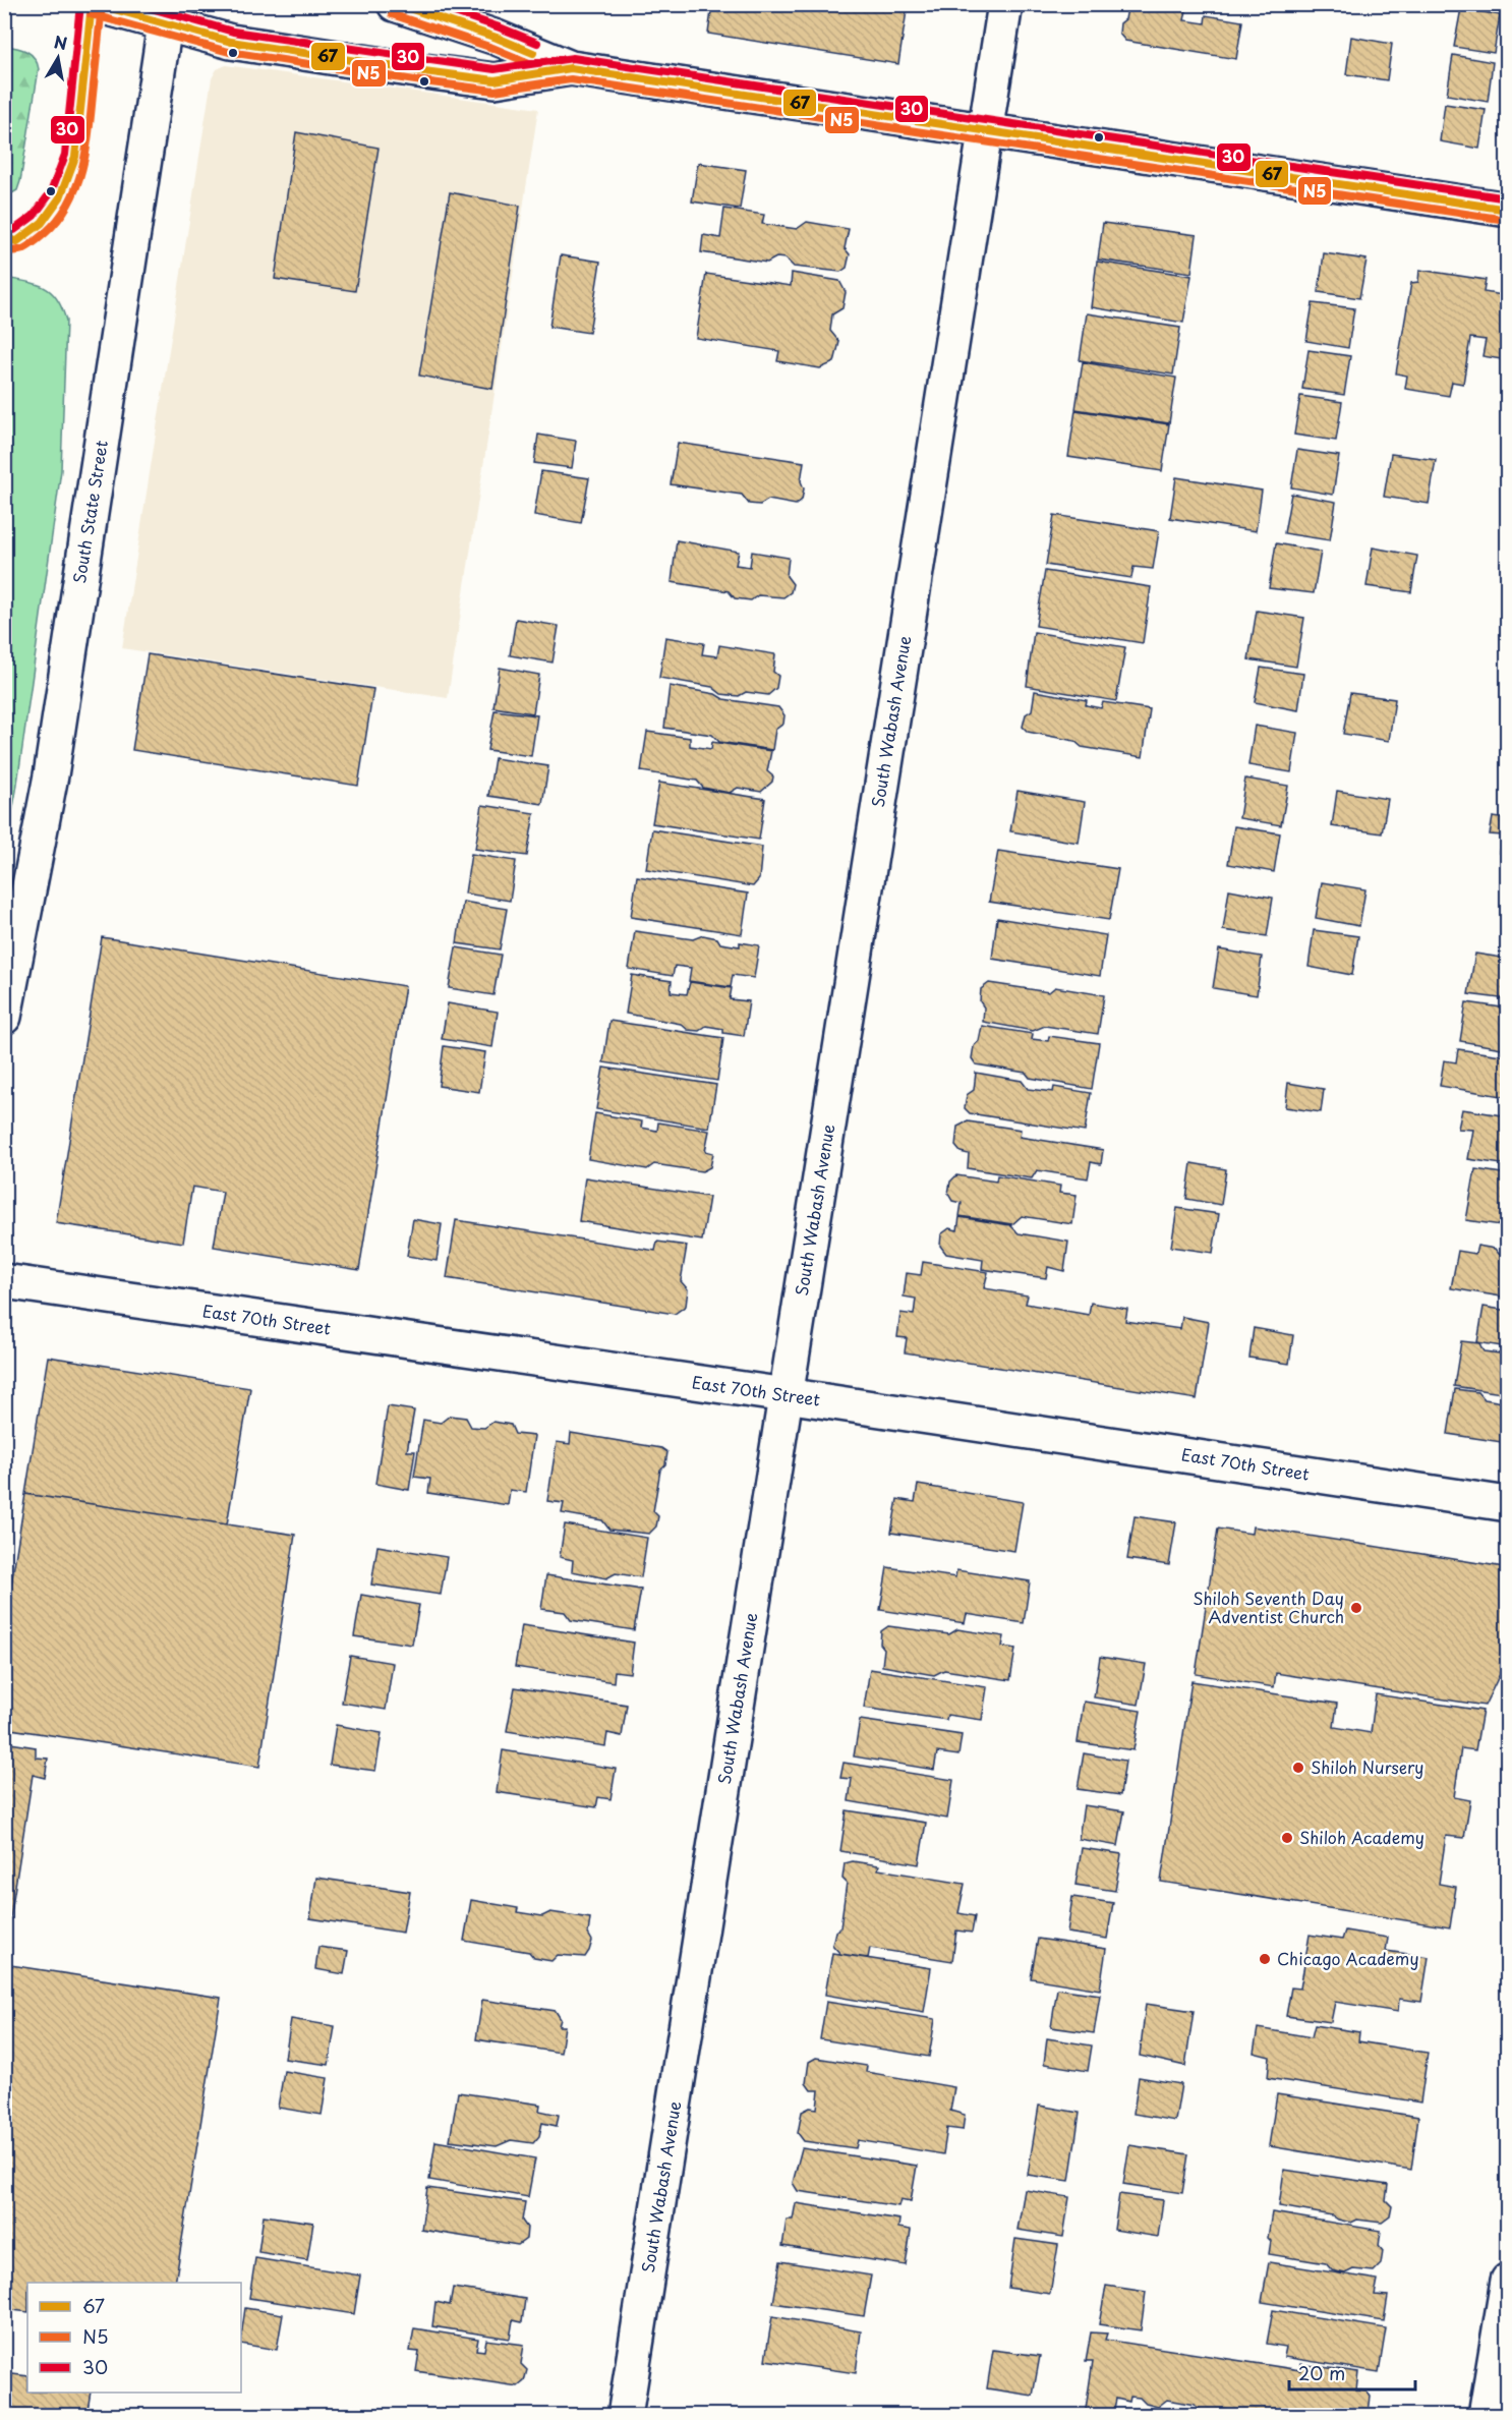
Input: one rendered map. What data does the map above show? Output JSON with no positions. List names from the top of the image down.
{
  "streets": {
    "street": ["South State Street", "South Wabash Avenue", "East 70th Street"]
  },
  "crossings": [
    ["South Wabash Avenue", "East 70th Street"]
  ],
  "places": [
    "Shiloh Seventh Day Adventist Church",
    "Shiloh Nursery",
    "Shiloh Academy",
    "Chicago Academy"
  ],
  "lines": ["transit line 67", "transit line 30", "transit line N5"],
  "legend": ["67", "N5", "30"],
  "scale_bar": "20 m",
  "north": "top"
}
